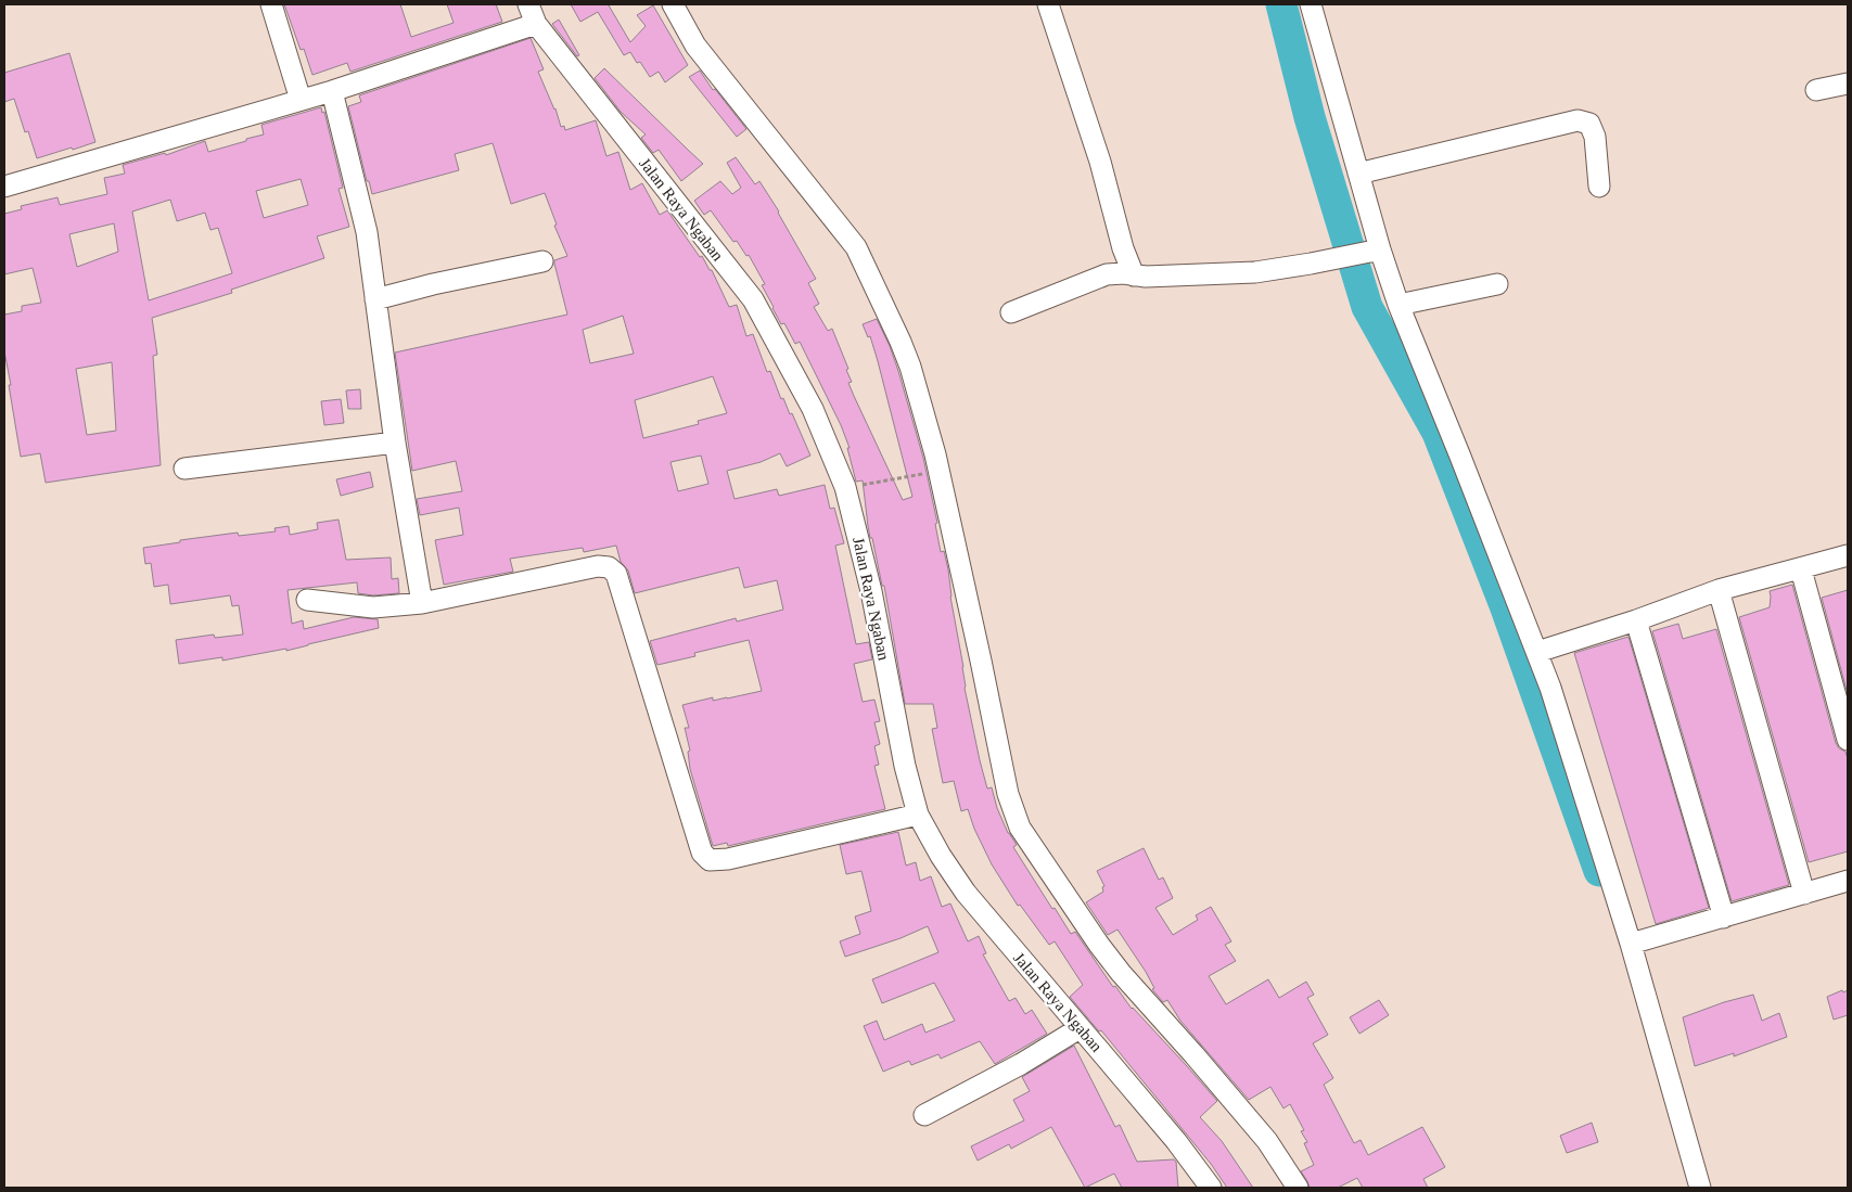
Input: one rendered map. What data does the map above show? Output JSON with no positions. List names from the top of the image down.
{
  "streets": {
    "street": ["Jalan Raya Ngaban"]
  }
}
